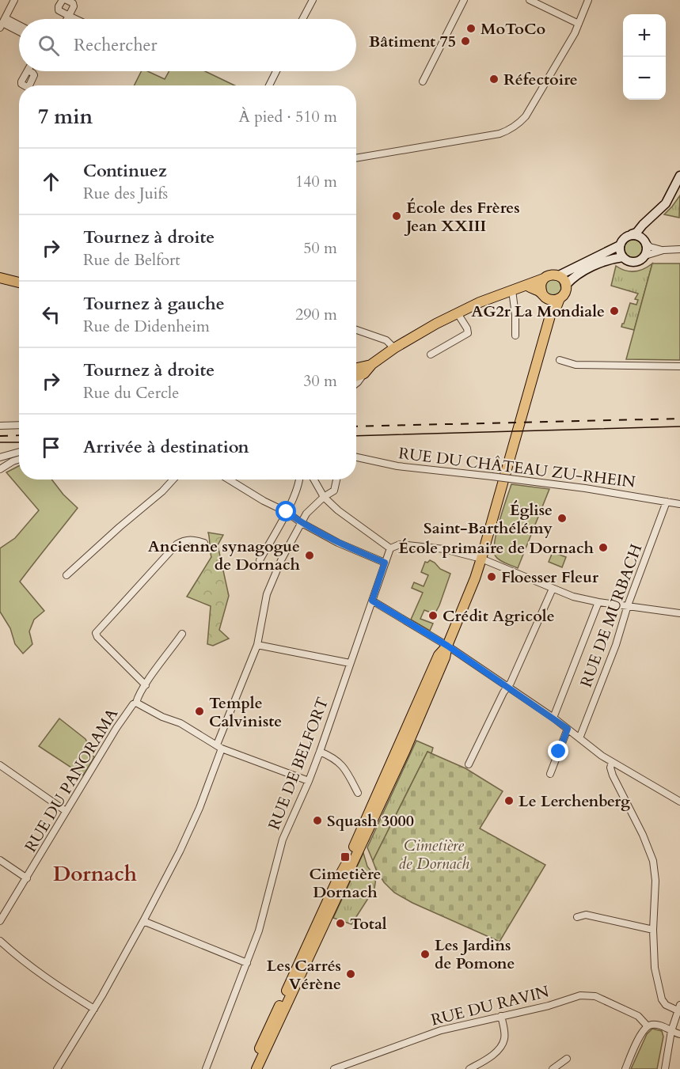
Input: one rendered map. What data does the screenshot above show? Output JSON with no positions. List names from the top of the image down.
{
  "streets": {
    "street": [
      "RUE DU CHÂTEAU ZU-RHEIN",
      "RUE DE MURBACH",
      "RUE DE BELFORT",
      "RUE DU PANORAMA",
      "RUE DU RAVIN"
    ]
  },
  "crossings": [
    ["RUE DU CHÂTEAU ZU-RHEIN", "RUE DE MURBACH"]
  ],
  "districts": ["Dornach"],
  "parks": ["Cimetière de Dornach"],
  "places": {
    "other": [
      "MoToCo",
      "Bâtiment 75",
      "Réfectoire",
      "École des Frères Jean XXIII",
      "AG2r La Mondiale",
      "Église Saint-Barthélémy",
      "École primaire de Dornach",
      "Ancienne synagogue de Dornach",
      "Floesser Fleur",
      "Crédit Agricole",
      "Temple Calviniste",
      "Le Lerchenberg",
      "Squash 3000",
      "Total",
      "Les Jardins de Pomone",
      "Les Carrés Vérène"
    ],
    "transit": ["Cimetière Dornach"]
  },
  "page": {
    "map_buttons": ["+", "−"],
    "search": "Rechercher",
    "heading": ["7 min", "À pied · 510 m"],
    "list": [
      ["Continuez", "Rue des Juifs", "140 m"],
      ["Tournez à droite", "Rue de Belfort", "50 m"],
      ["Tournez à gauche", "Rue de Didenheim", "290 m"],
      ["Tournez à droite", "Rue du Cercle", "30 m"],
      "Arrivée à destination"
    ]
  }
}
